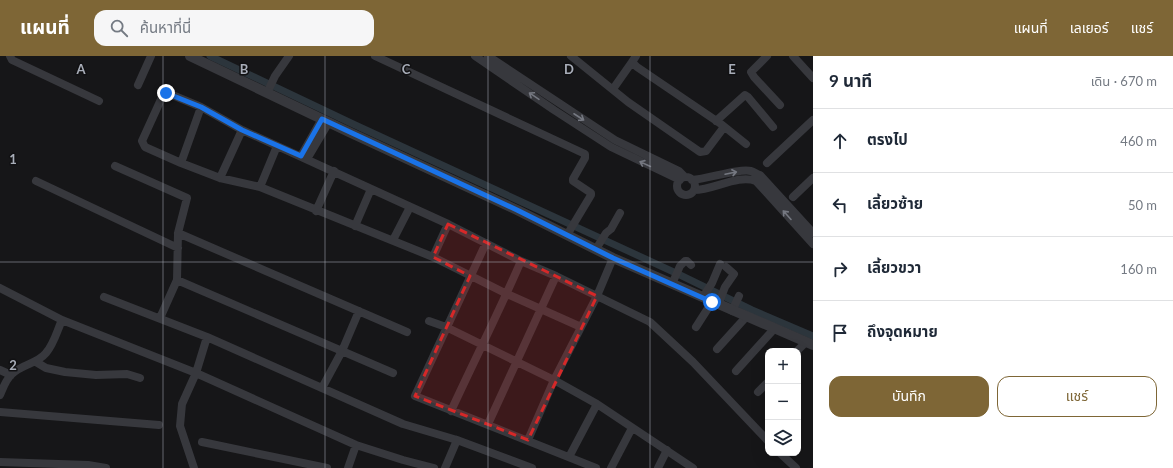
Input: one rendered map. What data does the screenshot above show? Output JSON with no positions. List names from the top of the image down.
{
  "page": {
    "header": "แผนที่",
    "search": "ค้นหาที่นี่",
    "nav": ["แผนที่", "เลเยอร์", "แชร์"],
    "heading": ["9 นาที", "เดิน · 670 m"],
    "list": [
      ["ตรงไป", "460 m"],
      ["เลี้ยวซ้าย", "50 m"],
      ["เลี้ยวขวา", "160 m"],
      "ถึงจุดหมาย"
    ],
    "map_buttons": ["+", "−"],
    "buttons": ["บันทึก", "แชร์"]
  },
  "grid": {
    "columns": [
      "A",
      "B",
      "C",
      "D",
      "E"
    ],
    "rows": ["1", "2"]
  }
}
